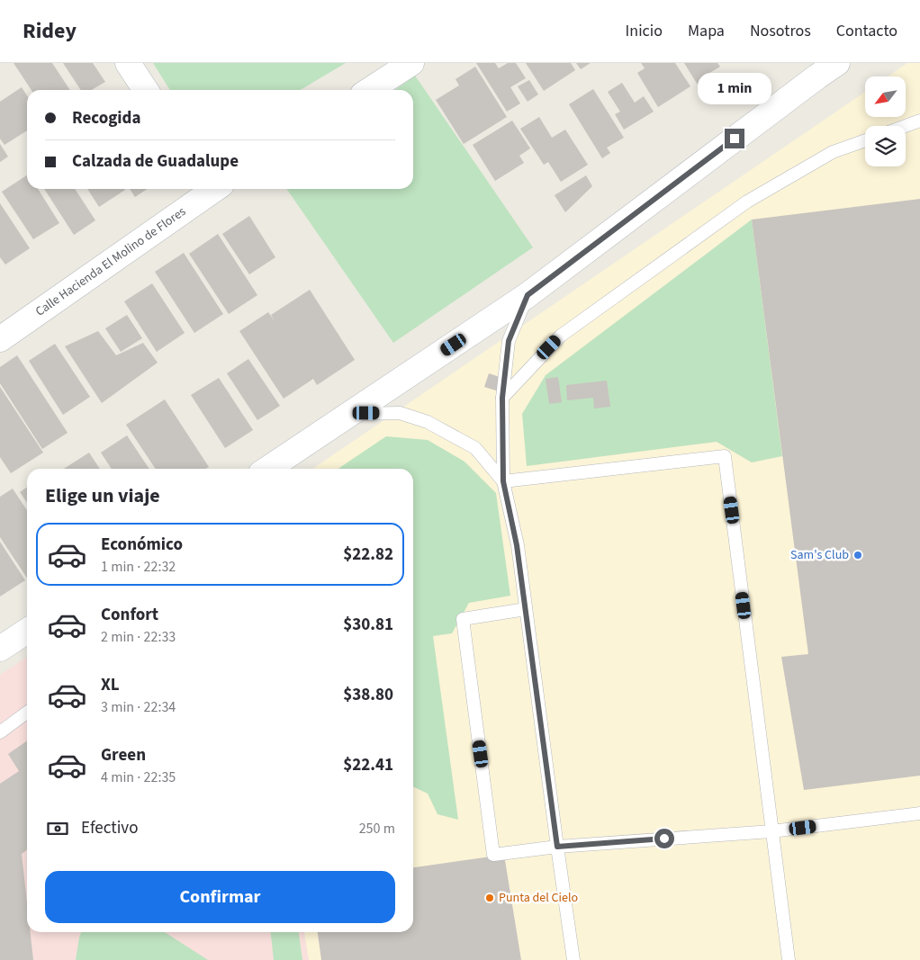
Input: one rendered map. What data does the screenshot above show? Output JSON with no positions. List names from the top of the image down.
{
  "streets": {
    "street": ["Calle Hacienda El Molino de Flores"]
  },
  "places": ["Sam's Club", "Punta del Cielo"],
  "north": "bottom left",
  "page": {
    "header": "Ridey",
    "nav": [
      "Inicio",
      "Mapa",
      "Nosotros",
      "Contacto"
    ],
    "bubble": "1 min",
    "banner": ["Recogida", "Calzada de Guadalupe"],
    "heading": "Elige un viaje",
    "list": [
      {
        "name": "Económico",
        "note": "1 min · 22:32",
        "value": "$22.82"
      },
      {
        "name": "Confort",
        "note": "2 min · 22:33",
        "value": "$30.81"
      },
      {
        "name": "XL",
        "note": "3 min · 22:34",
        "value": "$38.80"
      },
      {
        "name": "Green",
        "note": "4 min · 22:35",
        "value": "$22.41"
      }
    ],
    "pay": ["Efectivo", "250 m"],
    "buttons": "Confirmar"
  }
}
